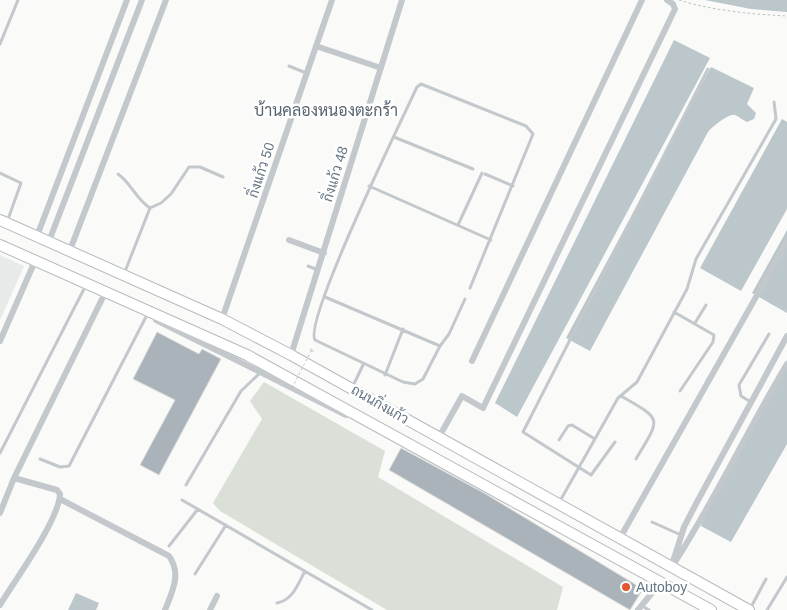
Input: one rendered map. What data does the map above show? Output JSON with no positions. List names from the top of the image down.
{
  "streets": {
    "main road": ["ถนนกิ่งแก้ว"],
    "street": ["กิ่งแก้ว 50", "กิ่งแก้ว 48"]
  },
  "crossings": [
    ["กิ่งแก้ว 50", "ถนนกิ่งแก้ว"],
    ["กิ่งแก้ว 48", "ถนนกิ่งแก้ว"]
  ],
  "districts": ["บ้านคลองหนองตะกร้า"],
  "places": ["Autoboy"]
}
